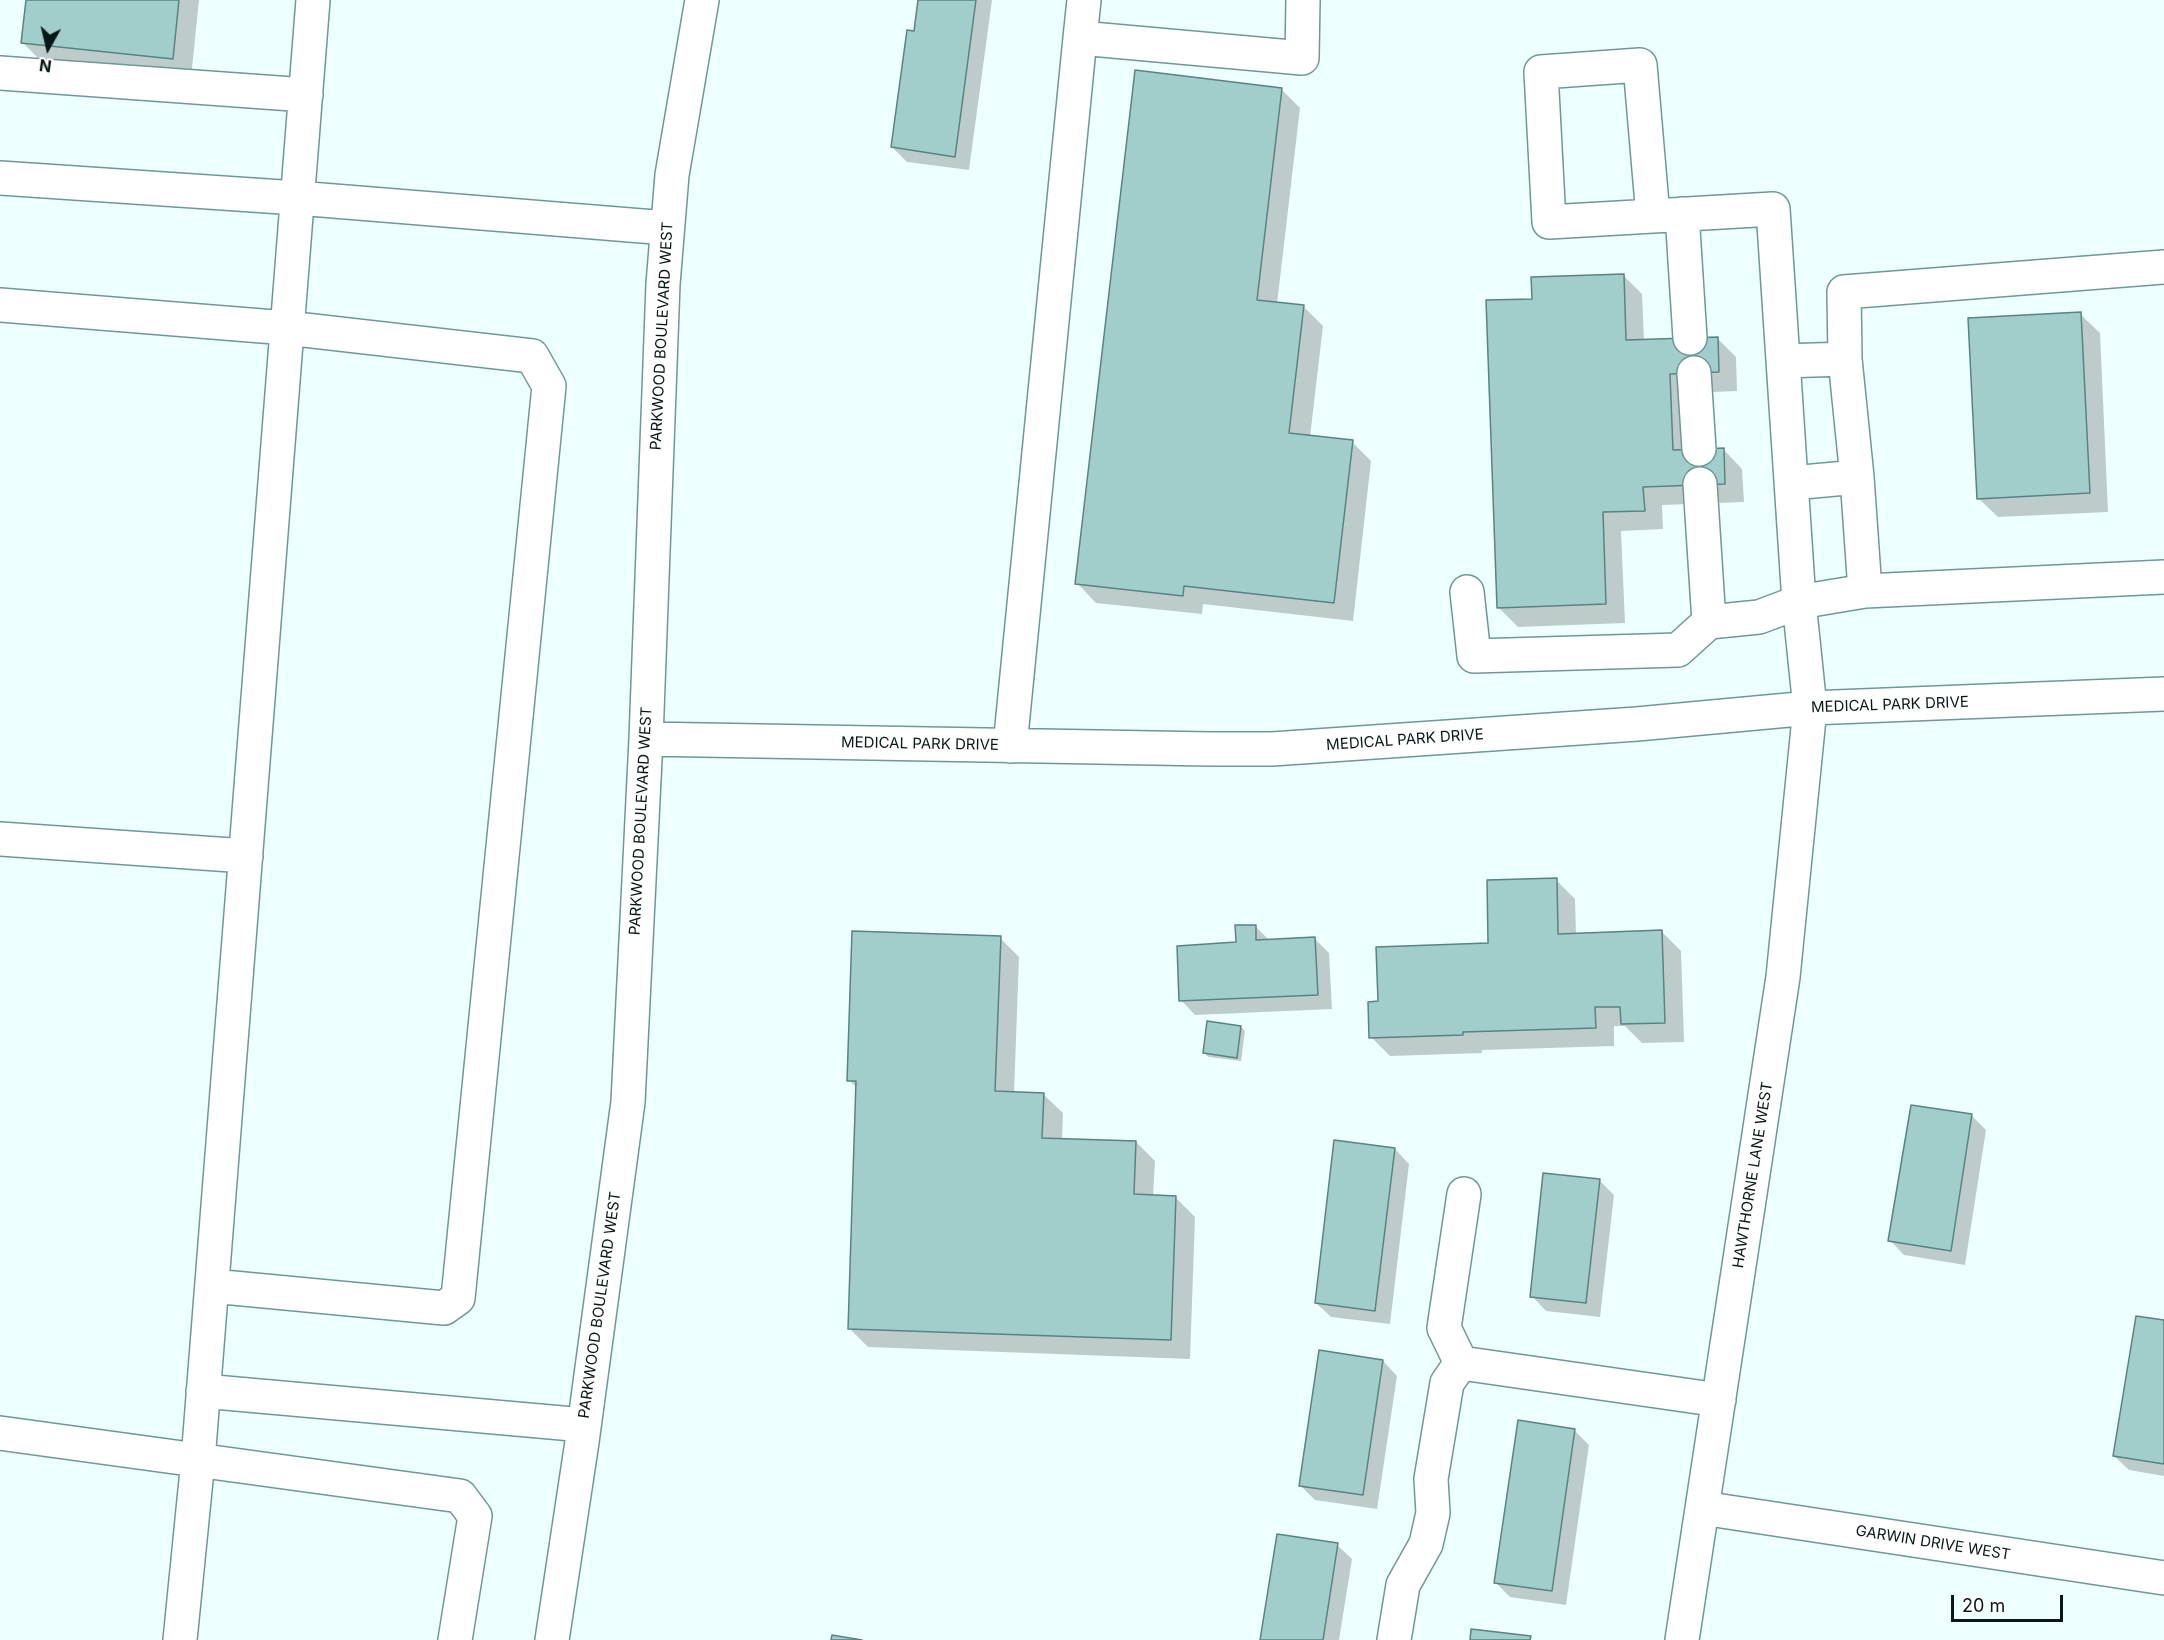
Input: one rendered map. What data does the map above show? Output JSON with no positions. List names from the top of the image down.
{
  "streets": {
    "street": [
      "PARKWOOD BOULEVARD WEST",
      "MEDICAL PARK DRIVE",
      "HAWTHORNE LANE WEST",
      "GARWIN DRIVE WEST"
    ]
  },
  "crossings": [
    ["PARKWOOD BOULEVARD WEST", "MEDICAL PARK DRIVE"],
    ["MEDICAL PARK DRIVE", "HAWTHORNE LANE WEST"],
    ["HAWTHORNE LANE WEST", "GARWIN DRIVE WEST"]
  ],
  "scale_bar": "20 m",
  "north": "bottom"
}
